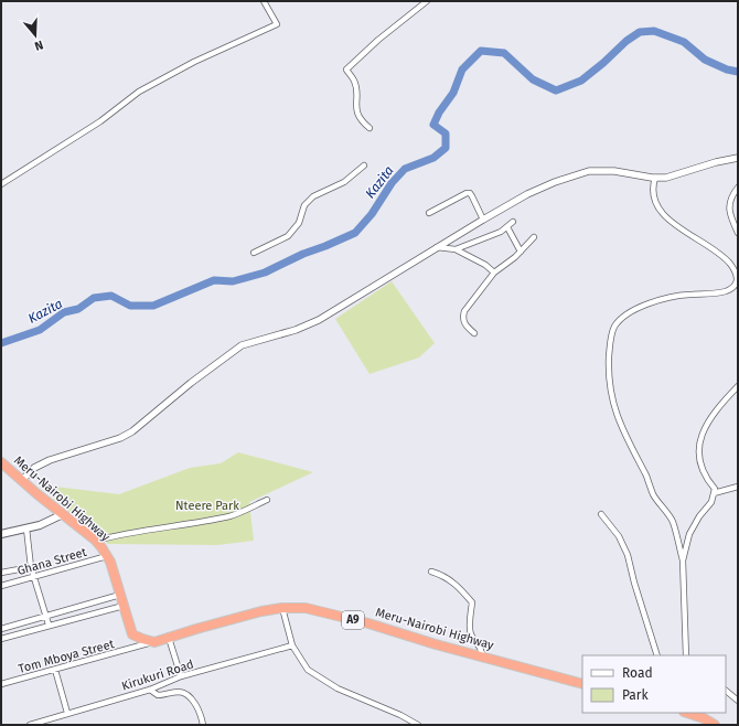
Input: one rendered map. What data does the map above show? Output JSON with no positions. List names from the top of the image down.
{
  "streets": {
    "highway": ["Meru-Nairobi Highway", "A9"],
    "street": ["Ghana Street", "Tom Mboya Street", "Kirukuri Road"]
  },
  "crossings": [
    ["Meru-Nairobi Highway", "Ghana Street"],
    ["Meru-Nairobi Highway", "Tom Mboya Street"]
  ],
  "water": ["Kazita"],
  "parks": ["Nteere Park"],
  "legend": ["Road", "Park"],
  "north": "bottom"
}
